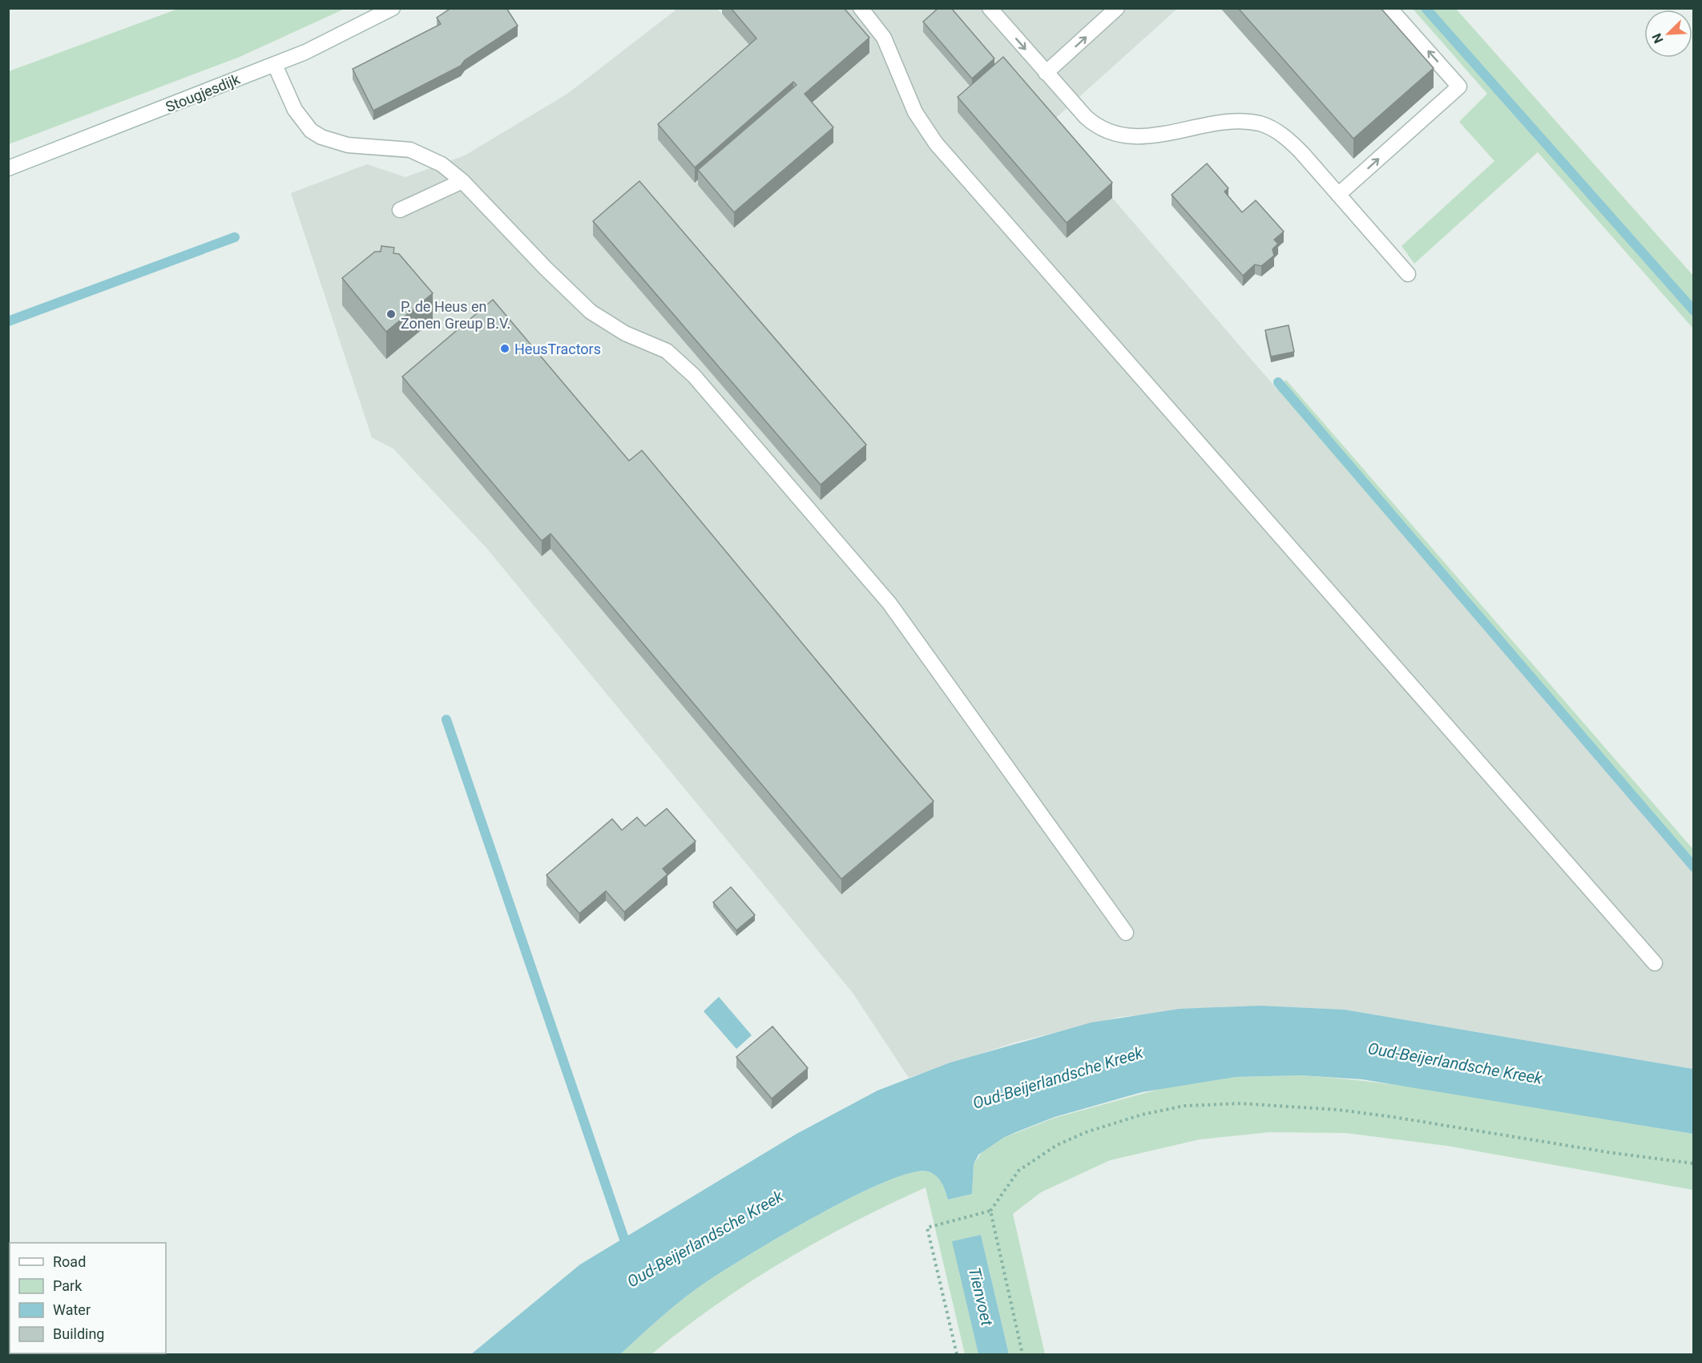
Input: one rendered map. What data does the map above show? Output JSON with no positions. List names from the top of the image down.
{
  "streets": {
    "street": ["Stougjesdijk"]
  },
  "water": ["Oud-Beijerlandsche Kreek", "Tienvoet"],
  "places": ["P. de Heus en Zonen Greup B.V.", "HeusTractors"],
  "legend": [
    "Road",
    "Park",
    "Water",
    "Building"
  ],
  "north": "bottom left"
}
